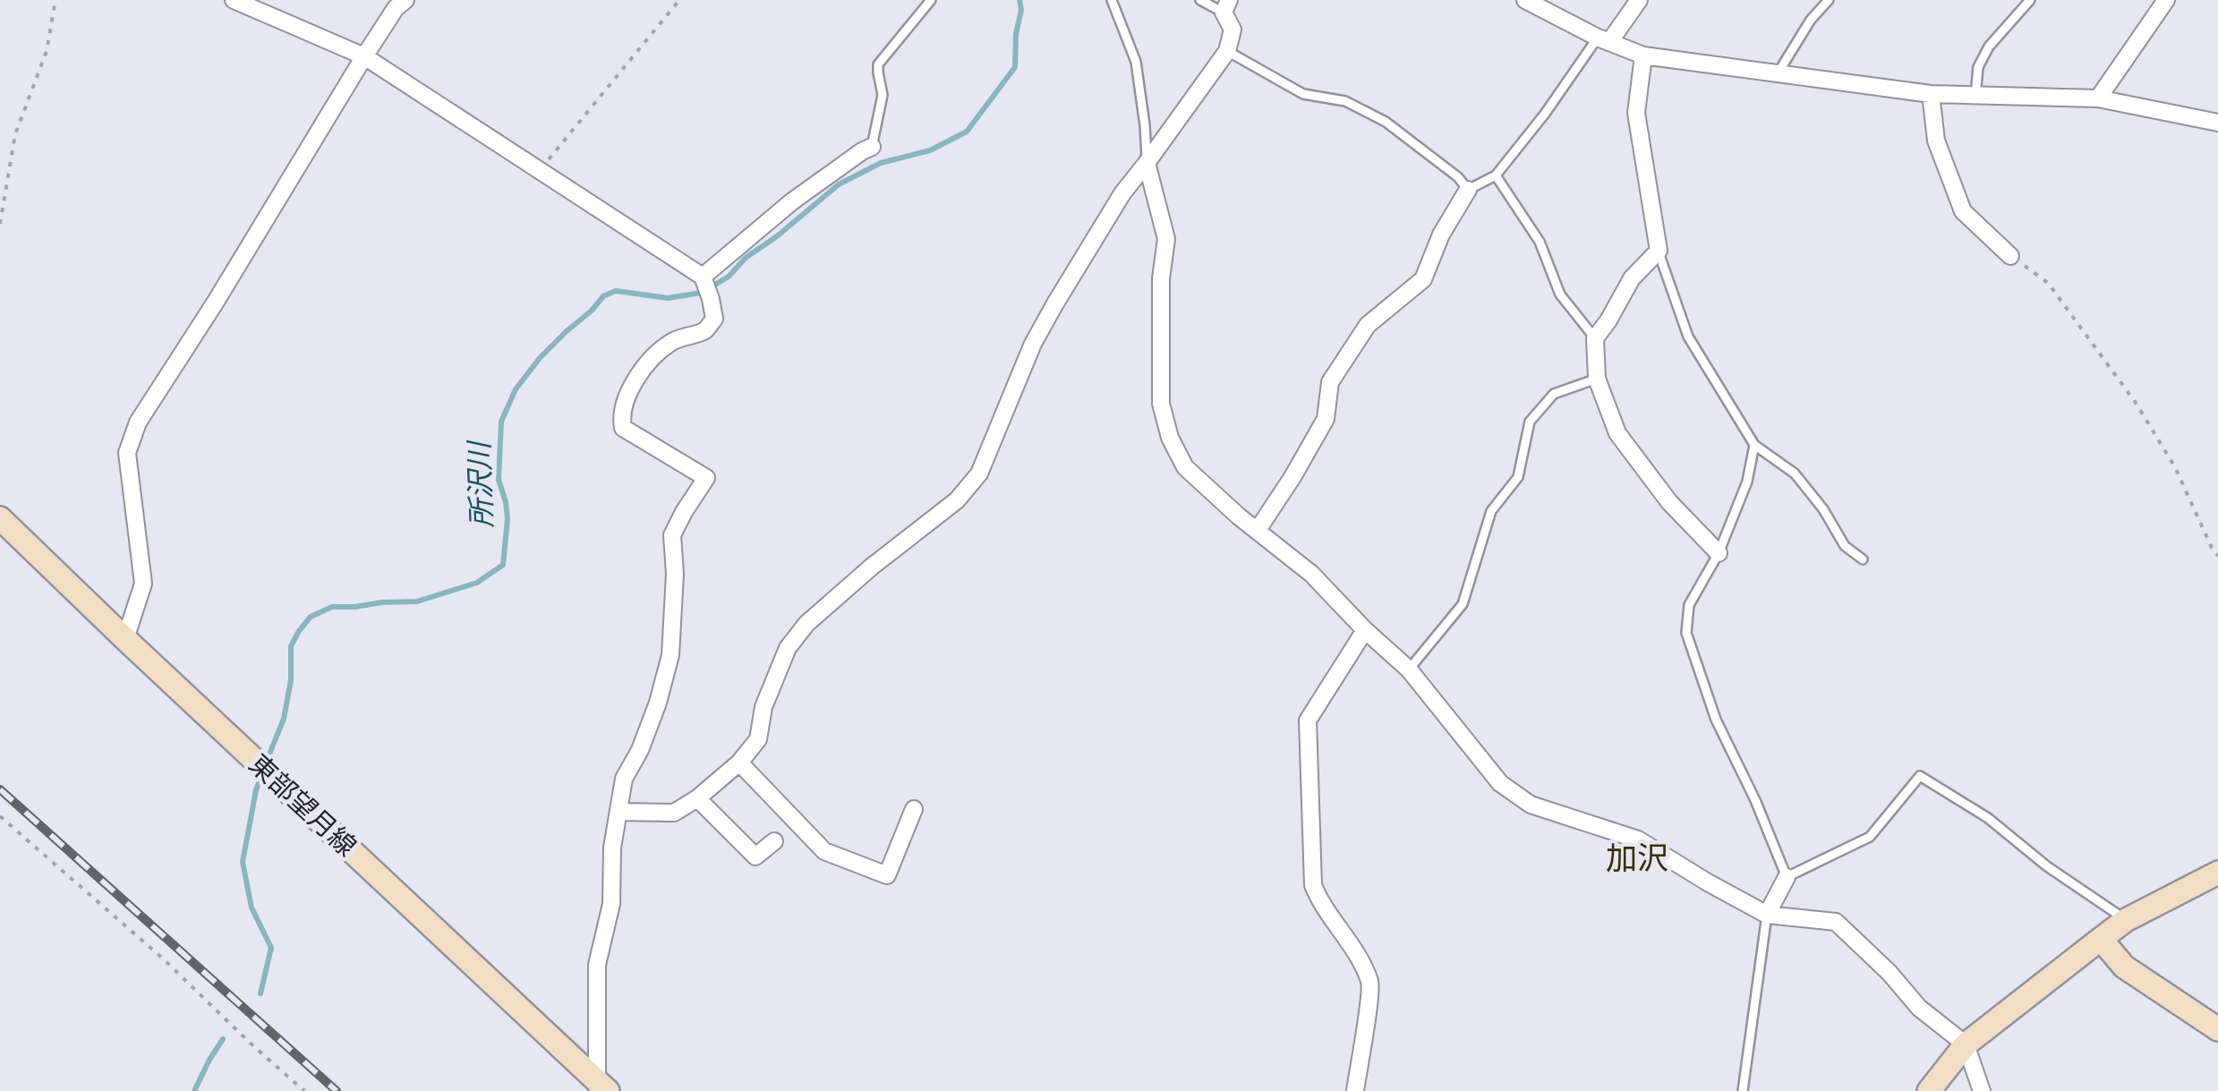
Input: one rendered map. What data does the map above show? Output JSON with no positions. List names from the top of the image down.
{
  "streets": {
    "main road": ["東部望月線"]
  },
  "districts": ["加沢"],
  "water": ["所沢川"]
}
